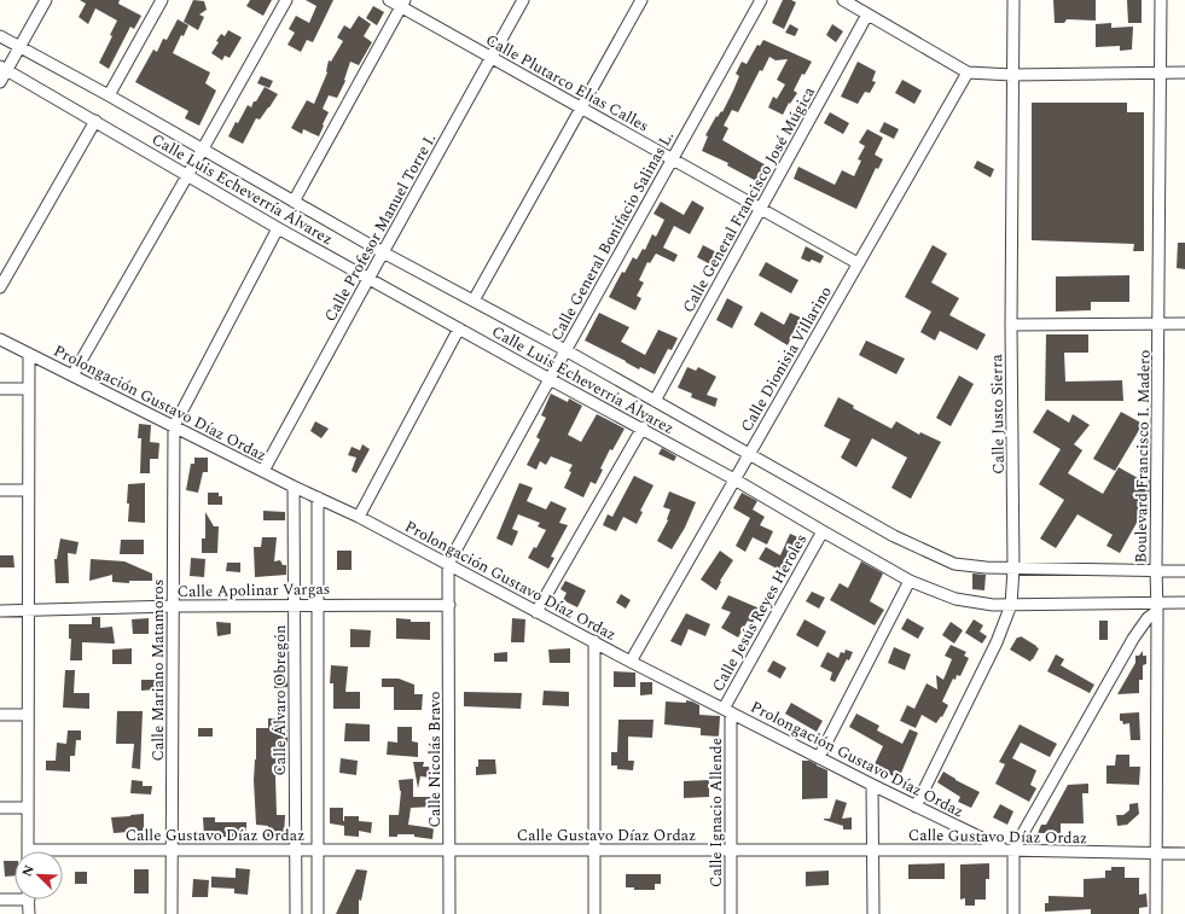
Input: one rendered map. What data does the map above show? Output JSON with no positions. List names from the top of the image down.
{
  "streets": {
    "street": [
      "Calle Plutarco Elías Calles",
      "Calle Luis Echeverría Álvarez",
      "Calle General Francisco José Múgica",
      "Calle Profesor Manuel Torre I.",
      "Calle General Bonifacio Salinas L.",
      "Calle Dionisia Villarino",
      "Prolongación Gustavo Díaz Ordaz",
      "Calle Justo Sierra",
      "Boulevard Francisco I. Madero",
      "Calle Apolinar Vargas",
      "Calle Jesús Reyes Heroles",
      "Calle Mariano Matamoros",
      "Calle Álvaro Obregón",
      "Calle Nicolás Bravo",
      "Calle Ignacio Allende",
      "Calle Gustavo Díaz Ordaz"
    ]
  },
  "crossings": [
    ["Calle Plutarco Elías Calles", "Calle General Francisco José Múgica"],
    ["Calle Plutarco Elías Calles", "Calle Profesor Manuel Torre I."],
    ["Calle Plutarco Elías Calles", "Calle General Bonifacio Salinas L."],
    ["Calle Plutarco Elías Calles", "Calle Dionisia Villarino"],
    ["Calle Luis Echeverría Álvarez", "Calle General Francisco José Múgica"],
    ["Calle Luis Echeverría Álvarez", "Calle Profesor Manuel Torre I."],
    ["Calle Luis Echeverría Álvarez", "Calle General Bonifacio Salinas L."],
    ["Calle Luis Echeverría Álvarez", "Calle Dionisia Villarino"],
    ["Calle Luis Echeverría Álvarez", "Calle Justo Sierra"],
    ["Calle Luis Echeverría Álvarez", "Boulevard Francisco I. Madero"],
    ["Calle Luis Echeverría Álvarez", "Calle Jesús Reyes Heroles"],
    ["Calle Profesor Manuel Torre I.", "Prolongación Gustavo Díaz Ordaz"],
    ["Calle General Bonifacio Salinas L.", "Prolongación Gustavo Díaz Ordaz"],
    ["Calle General Bonifacio Salinas L.", "Calle Nicolás Bravo"],
    ["Calle Dionisia Villarino", "Prolongación Gustavo Díaz Ordaz"],
    ["Prolongación Gustavo Díaz Ordaz", "Calle Justo Sierra"],
    ["Prolongación Gustavo Díaz Ordaz", "Calle Jesús Reyes Heroles"],
    ["Prolongación Gustavo Díaz Ordaz", "Calle Mariano Matamoros"],
    ["Prolongación Gustavo Díaz Ordaz", "Calle Álvaro Obregón"],
    ["Prolongación Gustavo Díaz Ordaz", "Calle Nicolás Bravo"],
    ["Prolongación Gustavo Díaz Ordaz", "Calle Ignacio Allende"],
    ["Prolongación Gustavo Díaz Ordaz", "Calle Gustavo Díaz Ordaz"],
    ["Boulevard Francisco I. Madero", "Calle Gustavo Díaz Ordaz"],
    ["Calle Apolinar Vargas", "Calle Mariano Matamoros"],
    ["Calle Apolinar Vargas", "Calle Álvaro Obregón"],
    ["Calle Apolinar Vargas", "Calle Nicolás Bravo"],
    ["Calle Jesús Reyes Heroles", "Calle Ignacio Allende"],
    ["Calle Mariano Matamoros", "Calle Gustavo Díaz Ordaz"],
    ["Calle Álvaro Obregón", "Calle Gustavo Díaz Ordaz"],
    ["Calle Nicolás Bravo", "Calle Gustavo Díaz Ordaz"],
    ["Calle Ignacio Allende", "Calle Gustavo Díaz Ordaz"]
  ],
  "north": "top left"
}
